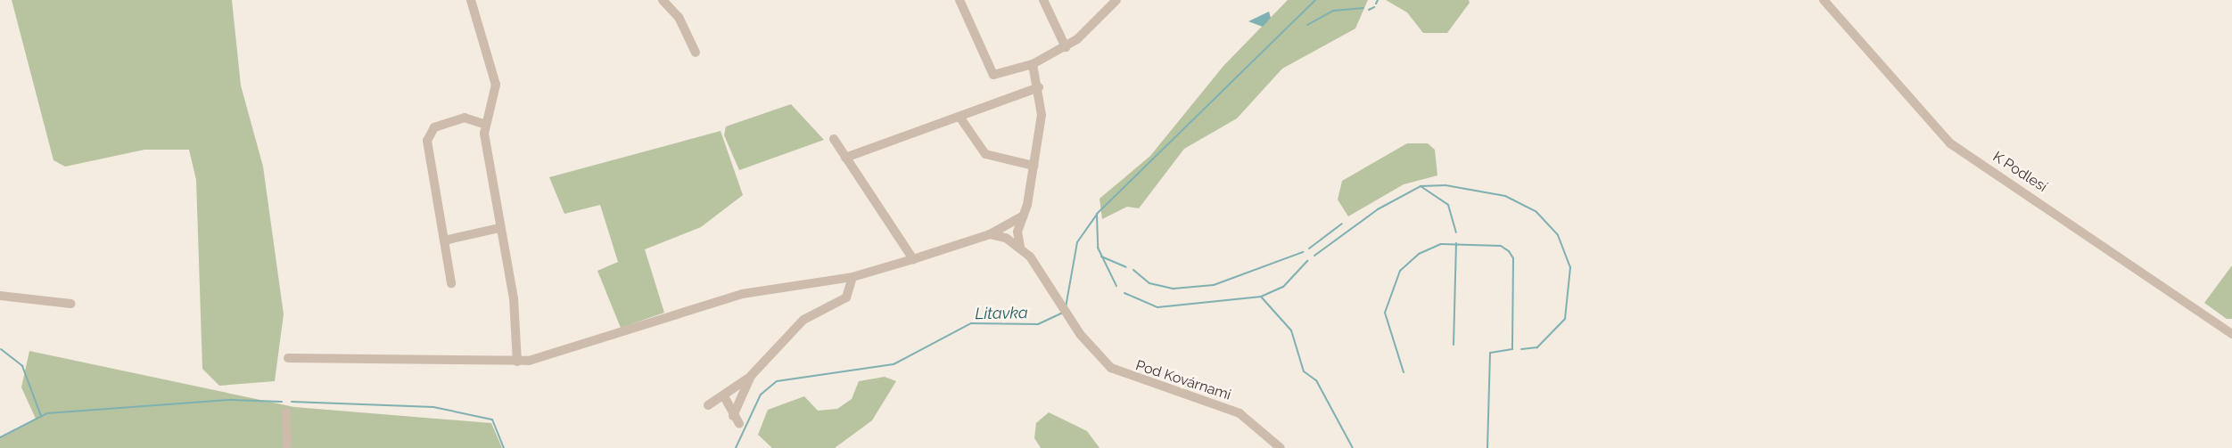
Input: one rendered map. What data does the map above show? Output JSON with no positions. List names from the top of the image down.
{
  "streets": {
    "street": ["K Podlesí", "Pod Kovárnami"]
  },
  "water": ["Litavka"]
}
